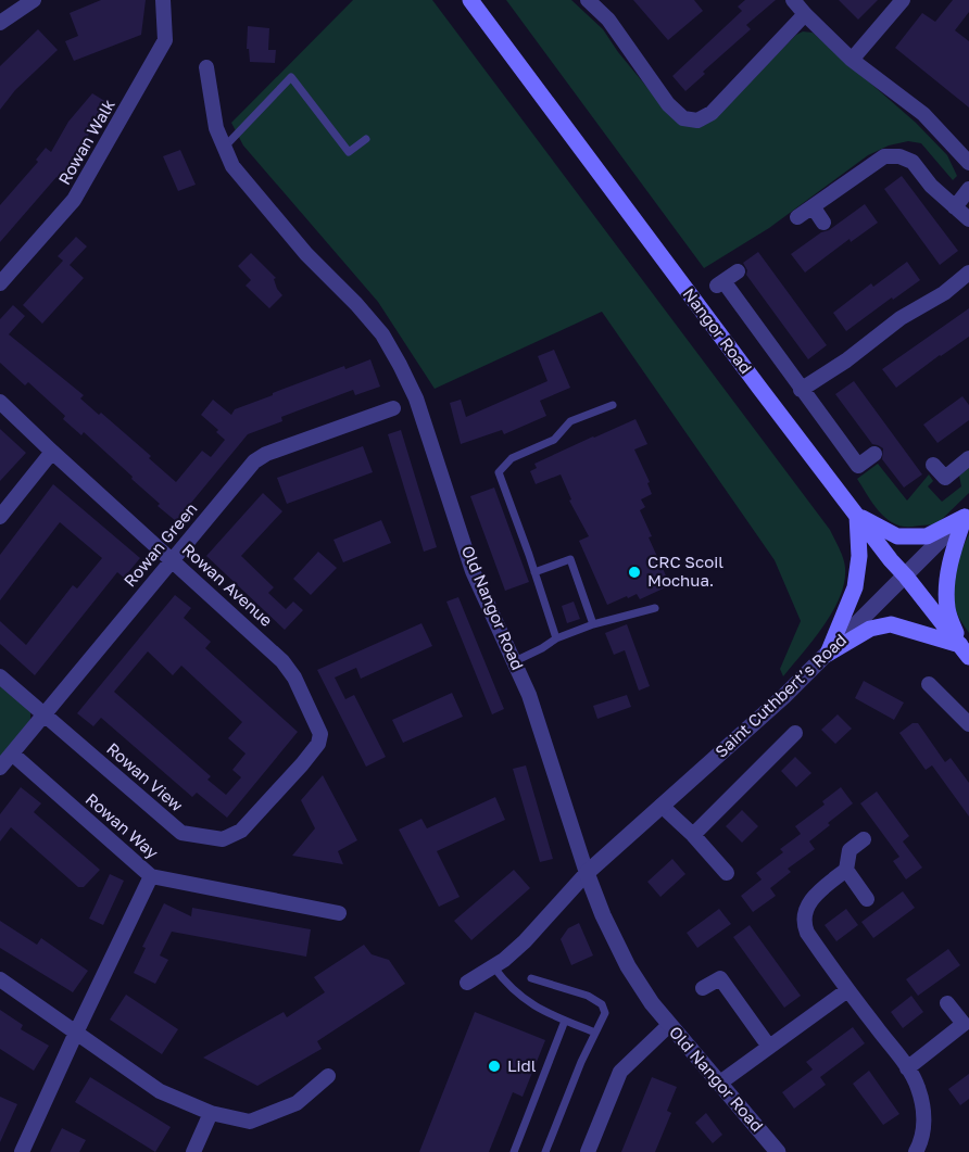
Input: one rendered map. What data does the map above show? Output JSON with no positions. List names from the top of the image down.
{
  "streets": {
    "main road": ["Nangor Road"],
    "street": [
      "Rowan Walk",
      "Rowan Green",
      "Rowan Avenue",
      "Old Nangor Road",
      "Saint Cuthbert’s Road",
      "Rowan View",
      "Rowan Way"
    ]
  },
  "crossings": [
    ["Nangor Road", "Saint Cuthbert’s Road"],
    ["Rowan Green", "Rowan Avenue"],
    ["Rowan Green", "Rowan View"],
    ["Rowan Green", "Rowan Way"],
    ["Rowan Avenue", "Rowan View"],
    ["Old Nangor Road", "Saint Cuthbert’s Road"]
  ],
  "places": ["CRC Scoil Mochua.", "Lidl"]
}
